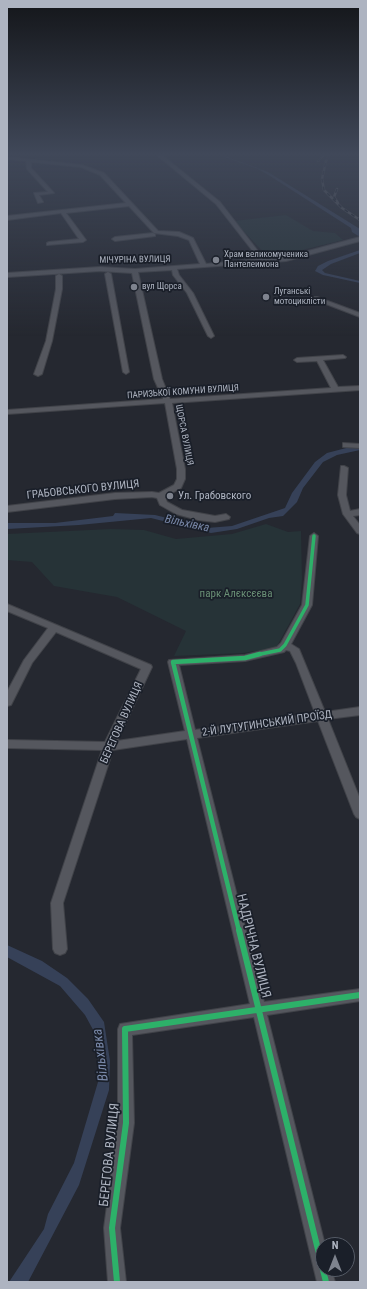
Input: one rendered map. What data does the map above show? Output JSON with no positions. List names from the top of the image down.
{
  "streets": {
    "street": [
      "МІЧУРІНА ВУЛИЦЯ",
      "ПАРИЗЬКОЇ КОМУНИ ВУЛИЦЯ",
      "ЩОРСА ВУЛИЦЯ",
      "ГРАБОВСЬКОГО ВУЛИЦЯ",
      "БЕРЕГОВА ВУЛИЦЯ",
      "2-Й ЛУТУГИНСЬКИЙ ПРОЇЗД",
      "НАДРІЧНА ВУЛИЦЯ"
    ]
  },
  "crossings": [
    ["МІЧУРІНА ВУЛИЦЯ", "ЩОРСА ВУЛИЦЯ"],
    ["ПАРИЗЬКОЇ КОМУНИ ВУЛИЦЯ", "ЩОРСА ВУЛИЦЯ"],
    ["ЩОРСА ВУЛИЦЯ", "ГРАБОВСЬКОГО ВУЛИЦЯ"],
    ["БЕРЕГОВА ВУЛИЦЯ", "2-Й ЛУТУГИНСЬКИЙ ПРОЇЗД"],
    ["БЕРЕГОВА ВУЛИЦЯ", "НАДРІЧНА ВУЛИЦЯ"],
    ["2-Й ЛУТУГИНСЬКИЙ ПРОЇЗД", "НАДРІЧНА ВУЛИЦЯ"]
  ],
  "water": ["Вільхівка"],
  "parks": ["парк Алєксєєва"],
  "places": [
    "Храм великомученика Пантелеимона",
    "вул Щорса",
    "Луганські мотоциклісти",
    "Ул. Грабовского"
  ],
  "north": "top"
}
